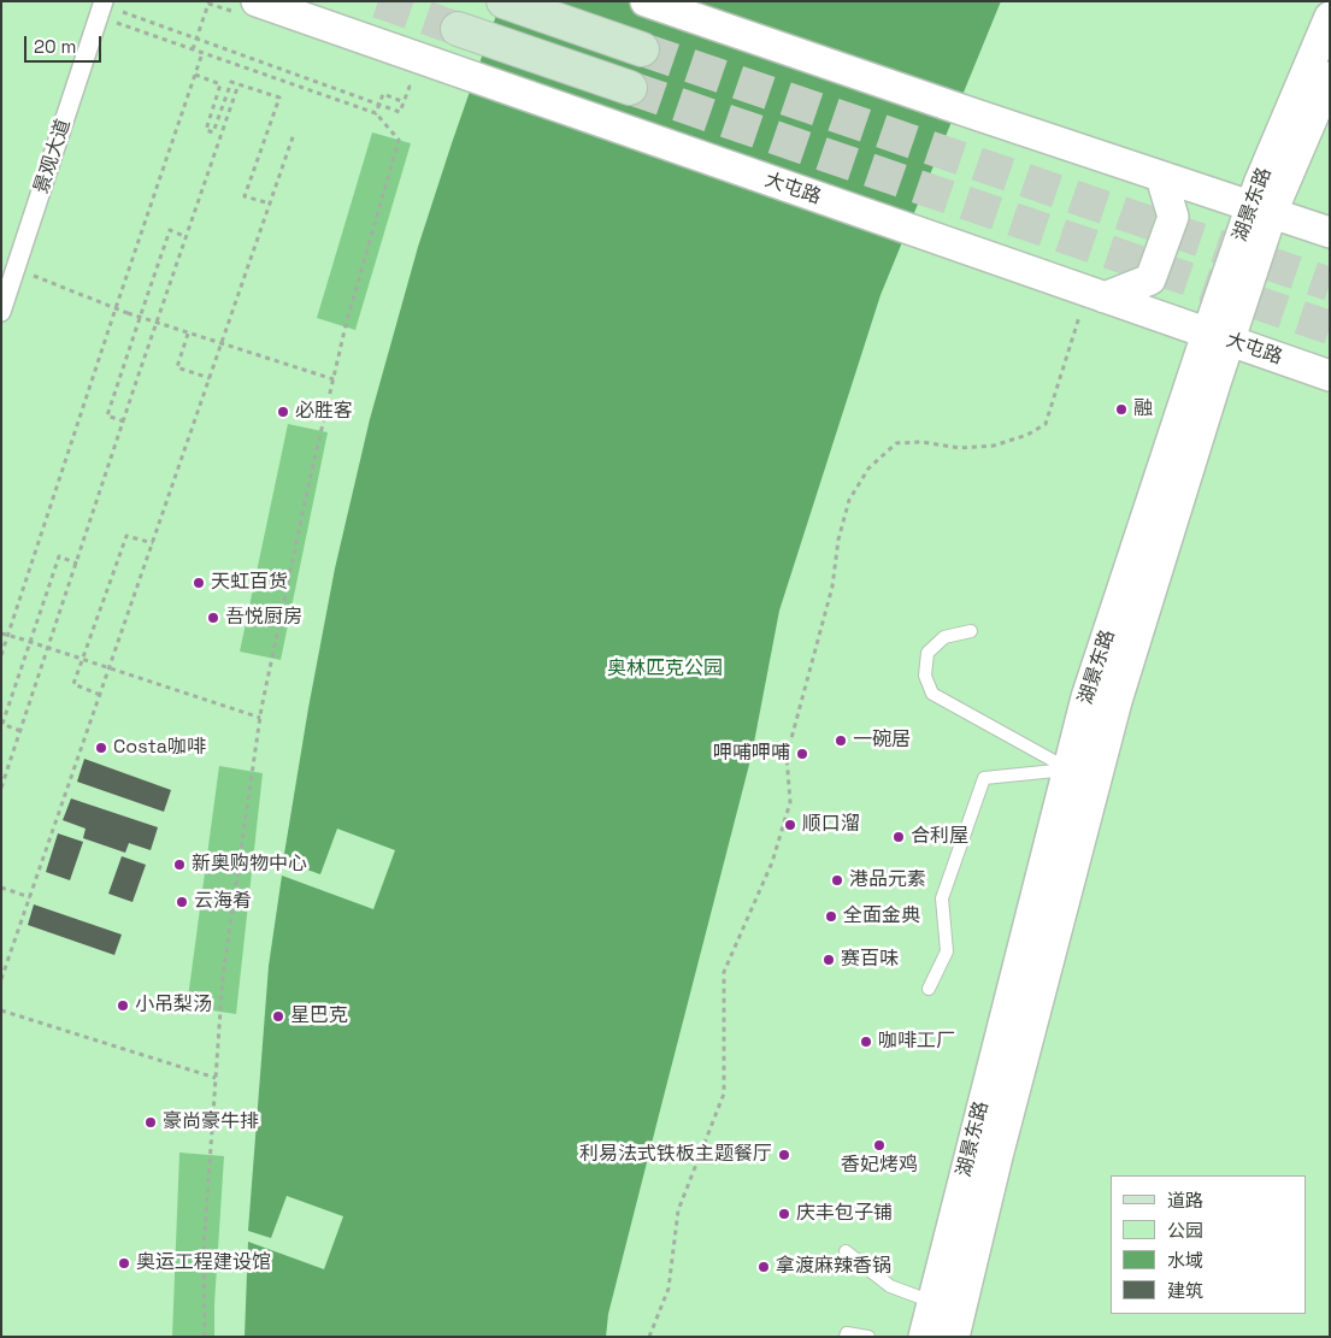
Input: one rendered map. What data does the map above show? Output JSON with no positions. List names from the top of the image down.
{
  "streets": {
    "street": ["景观大道", "大屯路", "湖景东路"]
  },
  "crossings": [
    ["大屯路", "湖景东路"]
  ],
  "parks": ["奥林匹克公园"],
  "places": [
    "融",
    "必胜客",
    "天虹百货",
    "吾悦厨房",
    "一碗居",
    "Costa咖啡",
    "呷哺呷哺",
    "顺口溜",
    "合利屋",
    "新奥购物中心",
    "港品元素",
    "云海肴",
    "全面金典",
    "赛百味",
    "小吊梨汤",
    "星巴克",
    "咖啡工厂",
    "豪尚豪牛排",
    "香妃烤鸡",
    "利易法式铁板主题餐厅",
    "庆丰包子铺",
    "奥运工程建设馆",
    "拿渡麻辣香锅"
  ],
  "legend": [
    "道路",
    "公园",
    "水域",
    "建筑"
  ],
  "scale_bar": "20 m"
}
